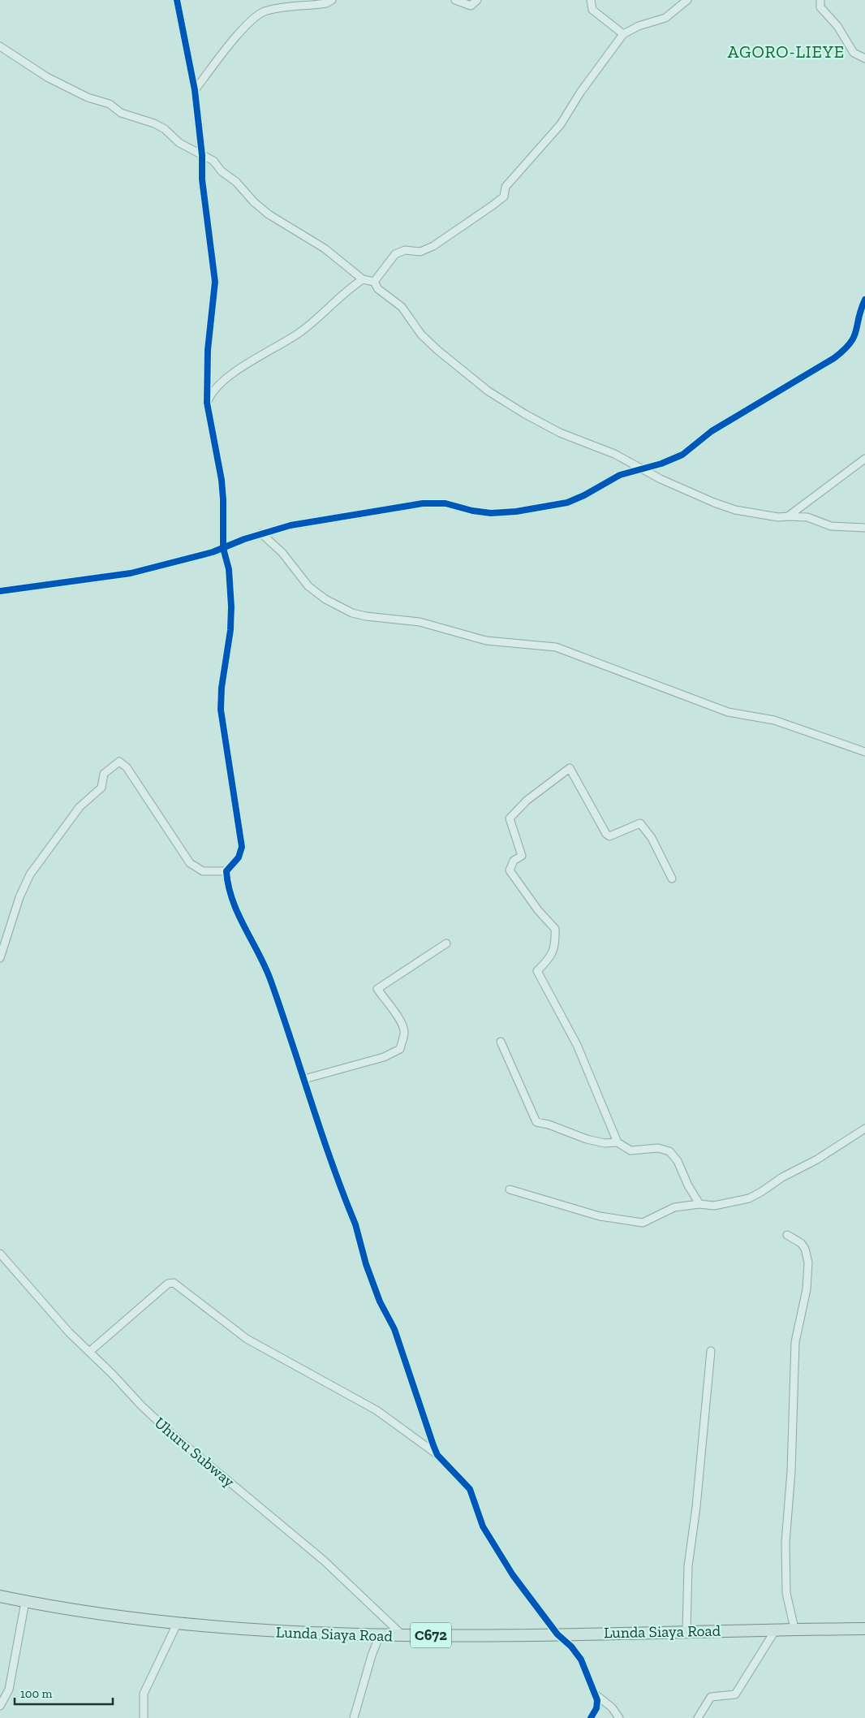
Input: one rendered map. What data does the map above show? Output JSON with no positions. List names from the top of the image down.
{
  "streets": {
    "main road": ["Lunda Siaya Road", "C672"],
    "street": ["Uhuru Subway"]
  },
  "crossings": [
    ["Uhuru Subway", "Lunda Siaya Road"]
  ],
  "districts": ["AGORO-LIEYE"],
  "scale_bar": "100 m"
}
